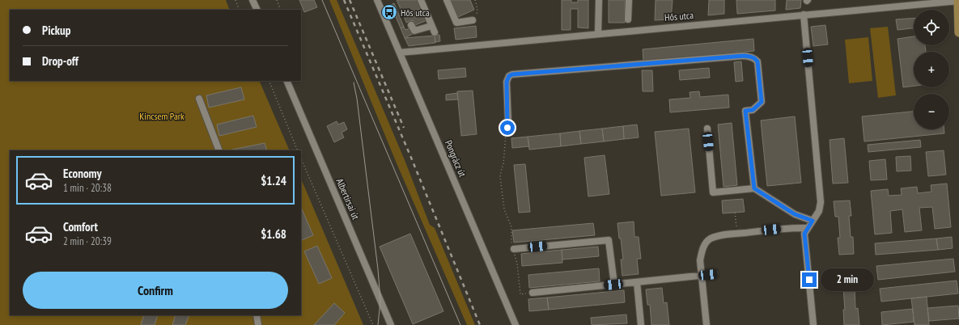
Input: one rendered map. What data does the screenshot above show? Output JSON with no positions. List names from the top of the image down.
{
  "streets": {
    "street": ["Hős utca", "Pongrácz út", "Albertirsai út"]
  },
  "crossings": [
    ["Hős utca", "Pongrácz út"]
  ],
  "parks": ["Kincsem Park"],
  "places": {
    "bus stop": ["Hős utca"]
  },
  "page": {
    "map_buttons": ["+", "−"],
    "banner": ["Pickup", "Drop-off"],
    "list": [
      {
        "name": "Economy",
        "note": "1 min · 20:38",
        "value": "$1.24"
      },
      {
        "name": "Comfort",
        "note": "2 min · 20:39",
        "value": "$1.68"
      }
    ],
    "buttons": "Confirm",
    "bubble": "2 min"
  }
}
